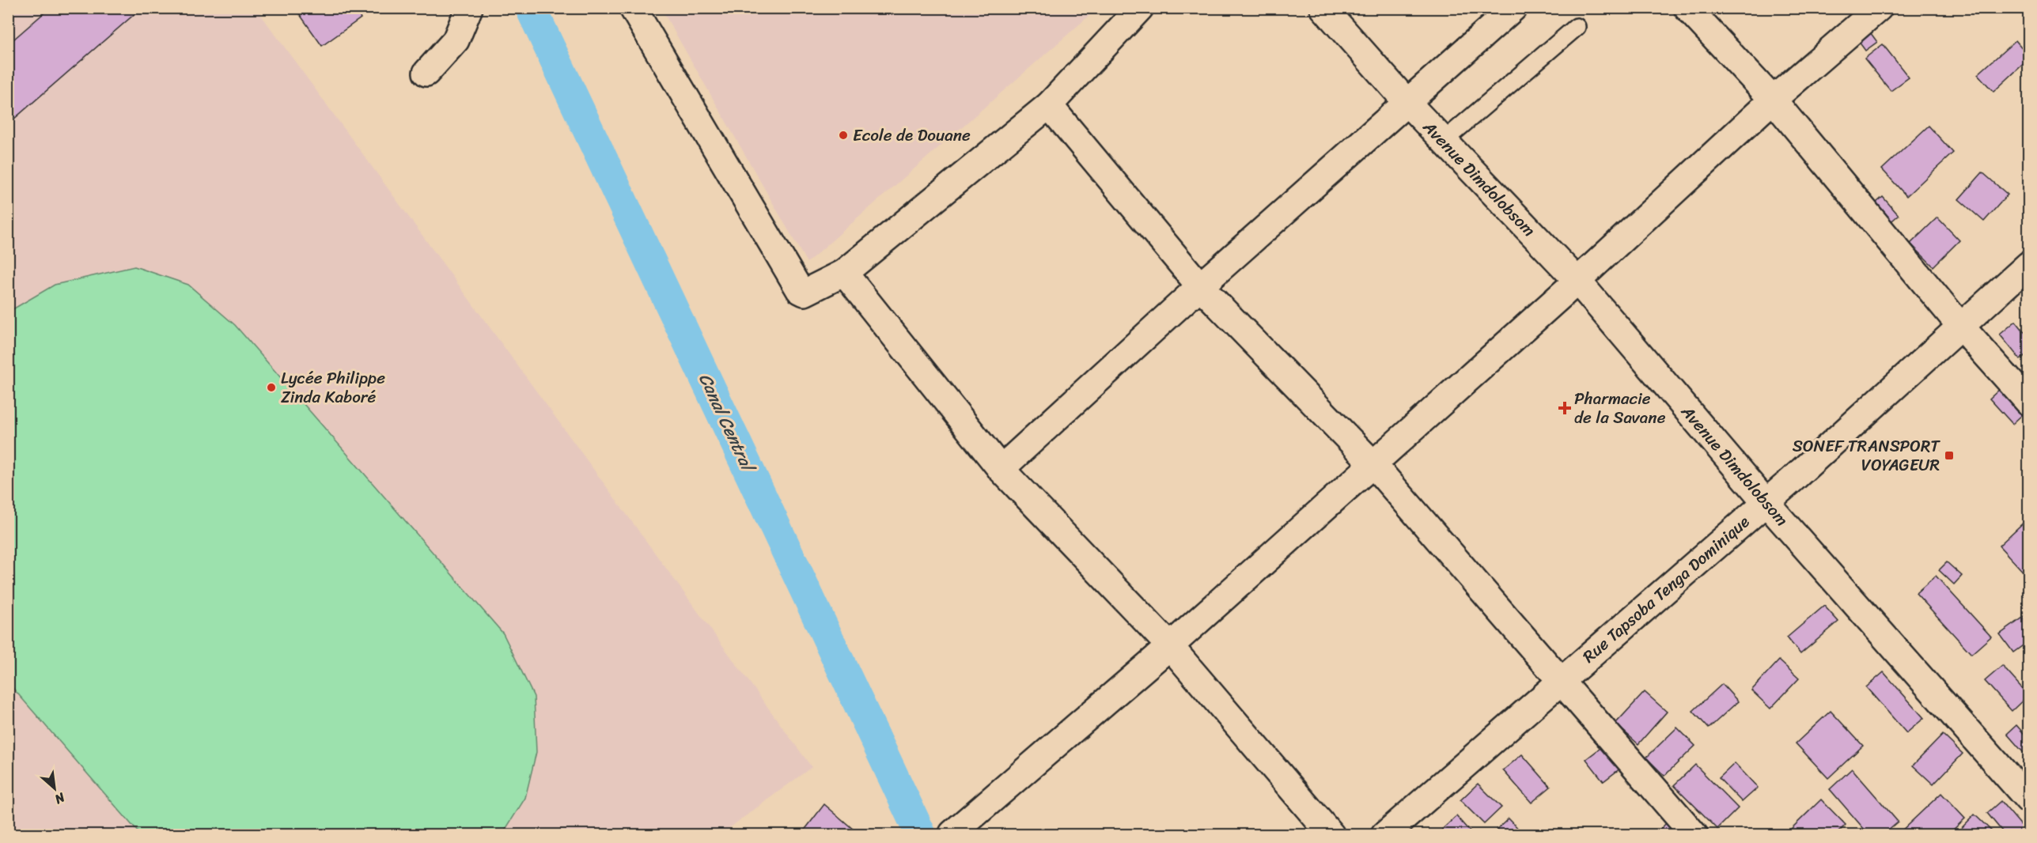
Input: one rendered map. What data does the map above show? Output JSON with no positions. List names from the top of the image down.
{
  "streets": {
    "street": ["Avenue Dimdolobsom", "Rue Tapsoba Tenga Dominique"]
  },
  "crossings": [
    ["Avenue Dimdolobsom", "Rue Tapsoba Tenga Dominique"]
  ],
  "water": ["Canal Central"],
  "places": {
    "other": ["Ecole de Douane", "Lycée Philippe Zinda Kaboré"],
    "health": ["Pharmacie de la Savane"],
    "transit": ["SONEF TRANSPORT VOYAGEUR"]
  },
  "north": "bottom right"
}
